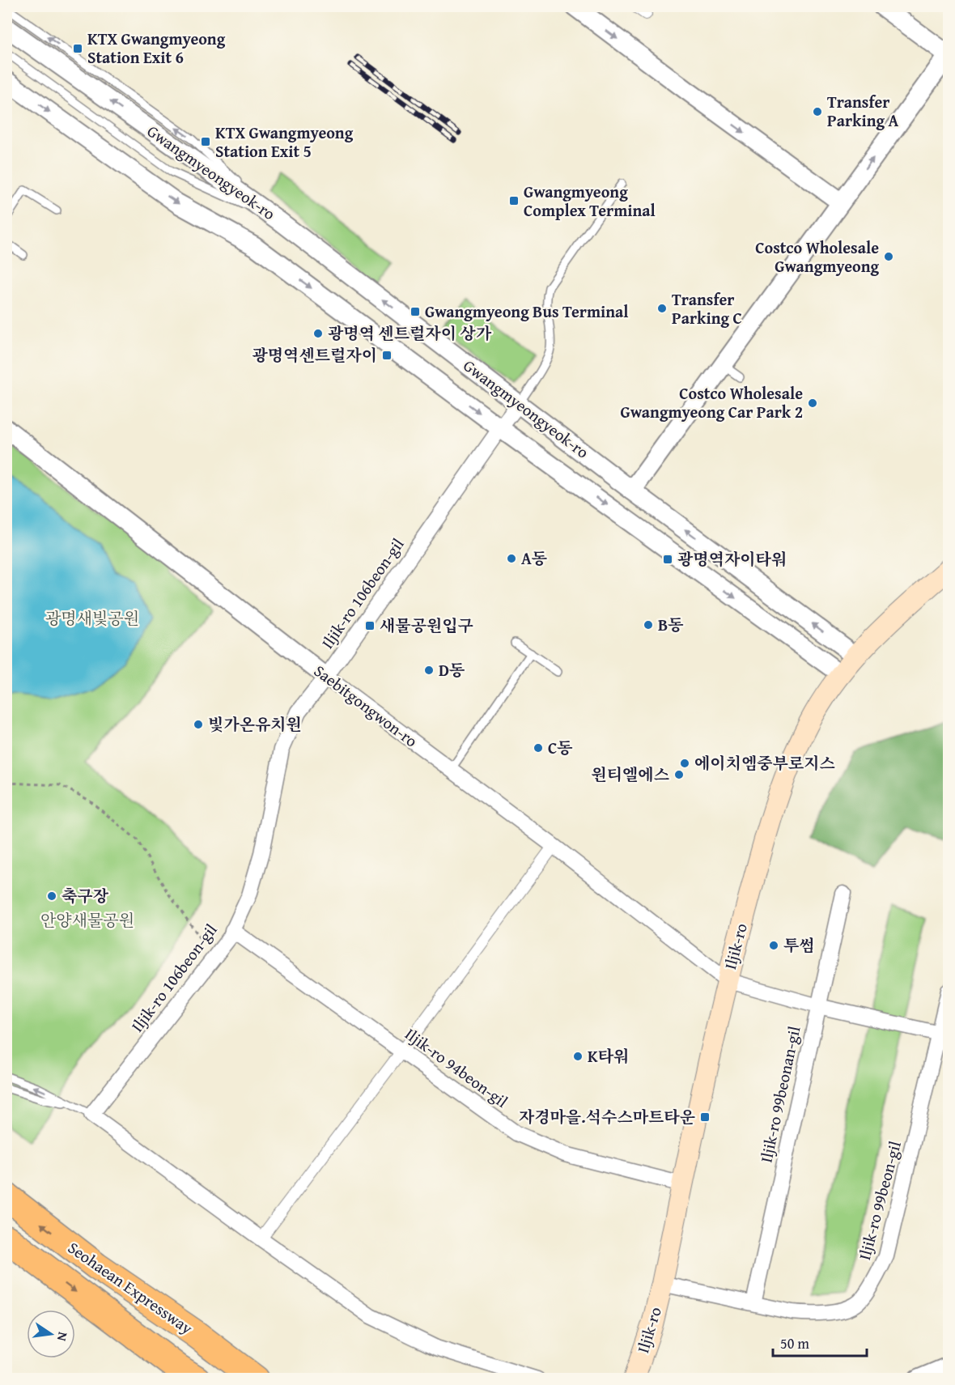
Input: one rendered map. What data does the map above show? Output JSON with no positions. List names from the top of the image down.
{
  "streets": {
    "highway": ["Seohaean Expressway"],
    "main road": ["Iljik-ro"],
    "street": [
      "Gwangmyeongyeok-ro",
      "Iljik-ro 106beon-gil",
      "Saebitgongwon-ro",
      "Iljik-ro 94beon-gil",
      "Iljik-ro 99beonan-gil",
      "Iljik-ro 99beon-gil"
    ]
  },
  "crossings": [
    ["Gwangmyeongyeok-ro", "Iljik-ro 106beon-gil"],
    ["Gwangmyeongyeok-ro", "Iljik-ro"],
    ["Iljik-ro 106beon-gil", "Saebitgongwon-ro"],
    ["Iljik-ro 106beon-gil", "Iljik-ro 94beon-gil"],
    ["Saebitgongwon-ro", "Iljik-ro"],
    ["Iljik-ro", "Iljik-ro 94beon-gil"],
    ["Iljik-ro", "Iljik-ro 99beon-gil"],
    ["Iljik-ro 99beonan-gil", "Iljik-ro 99beon-gil"]
  ],
  "parks": ["광명새빛공원", "안양새물공원"],
  "places": {
    "transit": [
      "KTX Gwangmyeong Station Exit 6",
      "KTX Gwangmyeong Station Exit 5",
      "Gwangmyeong Complex Terminal",
      "Gwangmyeong Bus Terminal",
      "광명역센트럴자이",
      "광명역자이타워",
      "새물공원입구",
      "자경마을.석수스마트타운"
    ],
    "other": [
      "Transfer Parking A",
      "Costco Wholesale Gwangmyeong",
      "Transfer Parking C",
      "광명역 센트럴자이 상가",
      "Costco Wholesale Gwangmyeong Car Park 2",
      "A동",
      "B동",
      "D동",
      "빛가온유치원",
      "C동",
      "에이치엠중부로지스",
      "원티엘에스",
      "축구장",
      "투썸",
      "K타워"
    ]
  },
  "scale_bar": "50 m",
  "north": "right"
}
